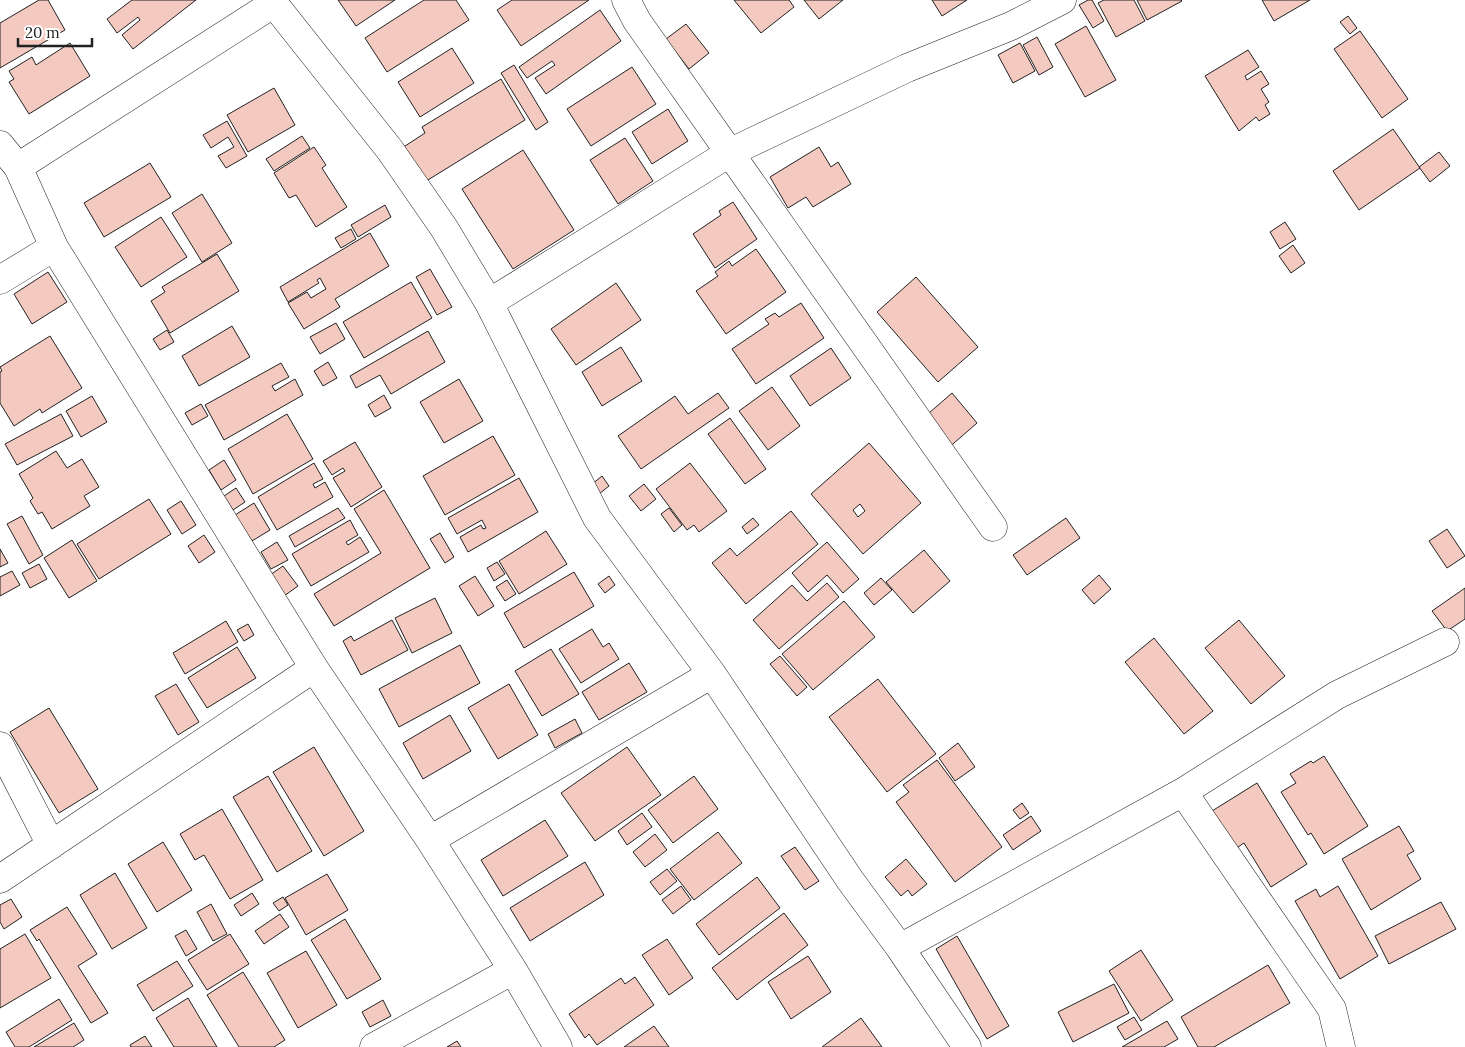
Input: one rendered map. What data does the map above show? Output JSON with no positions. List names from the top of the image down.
{
  "scale_bar": "20 m"
}
